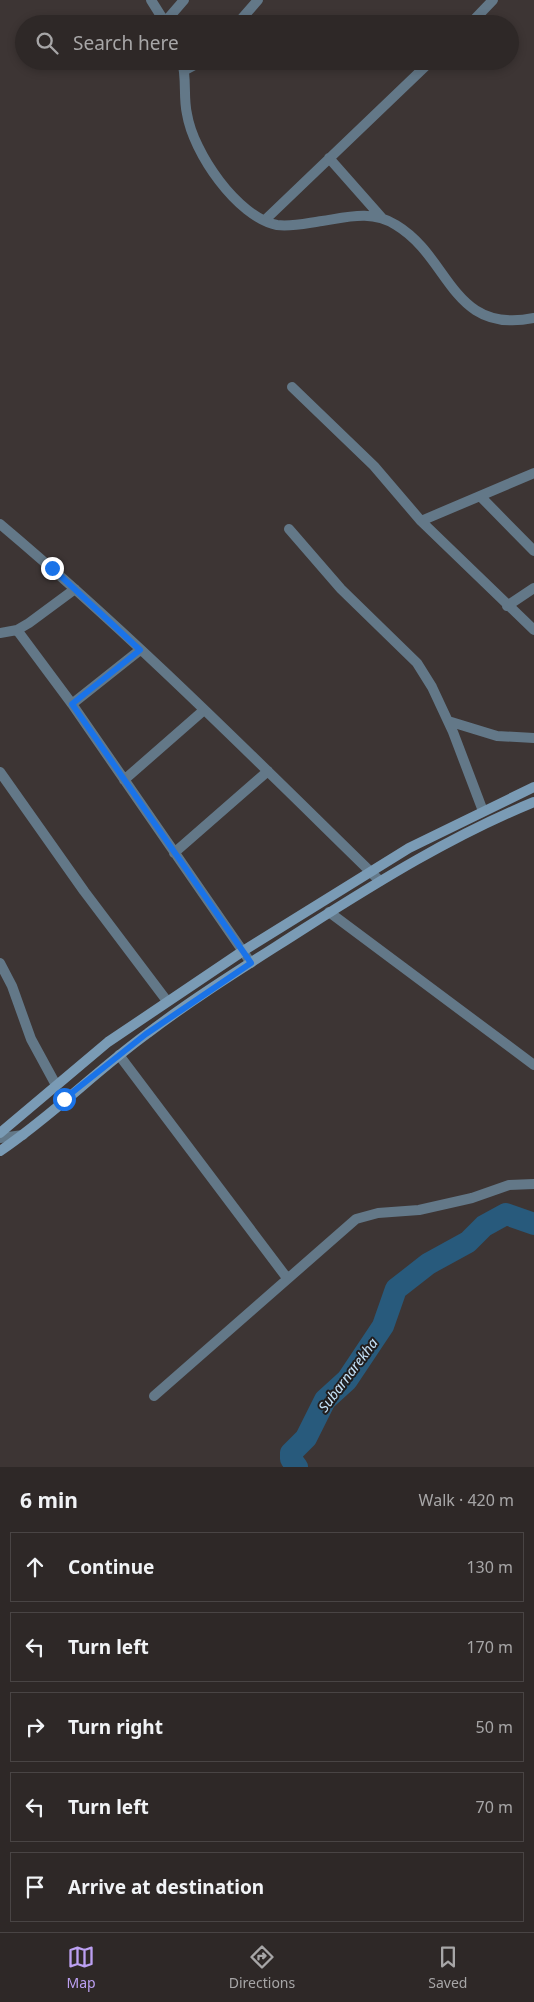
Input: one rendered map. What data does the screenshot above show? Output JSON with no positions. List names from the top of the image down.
{
  "water": ["Subarnarekha"],
  "page": {
    "search": "Search here",
    "heading": ["6 min", "Walk · 420 m"],
    "list": [
      ["Continue", "130 m"],
      ["Turn left", "170 m"],
      ["Turn right", "50 m"],
      ["Turn left", "70 m"],
      "Arrive at destination"
    ],
    "nav": ["Map", "Directions", "Saved"]
  }
}
